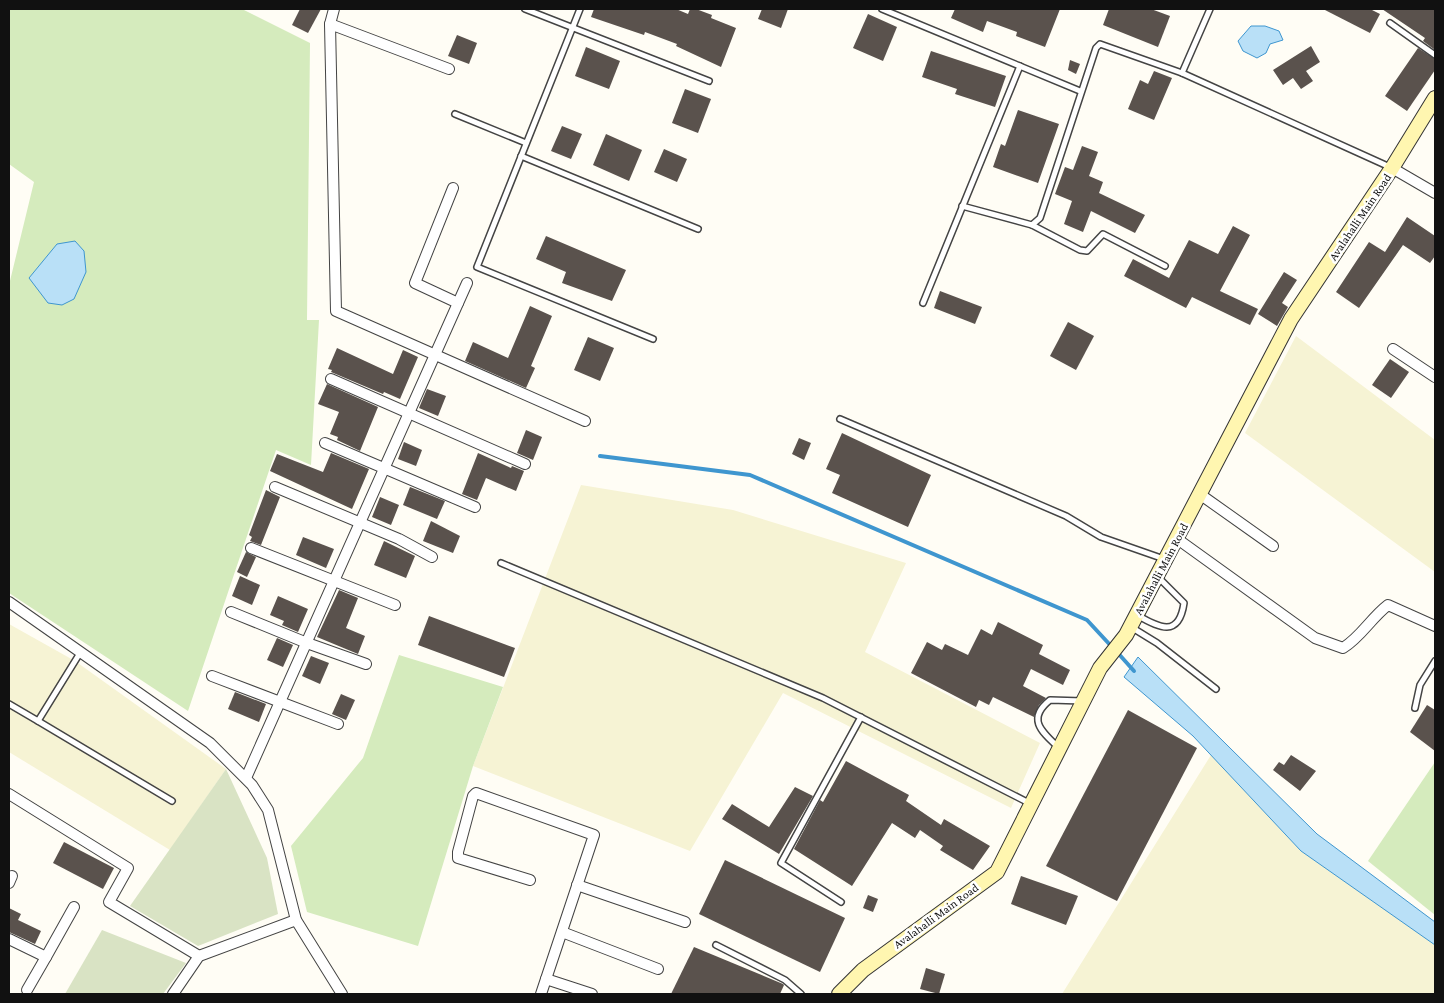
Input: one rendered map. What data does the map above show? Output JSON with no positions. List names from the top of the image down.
{
  "streets": {
    "main road": ["Avalahalli Main Road"]
  }
}
